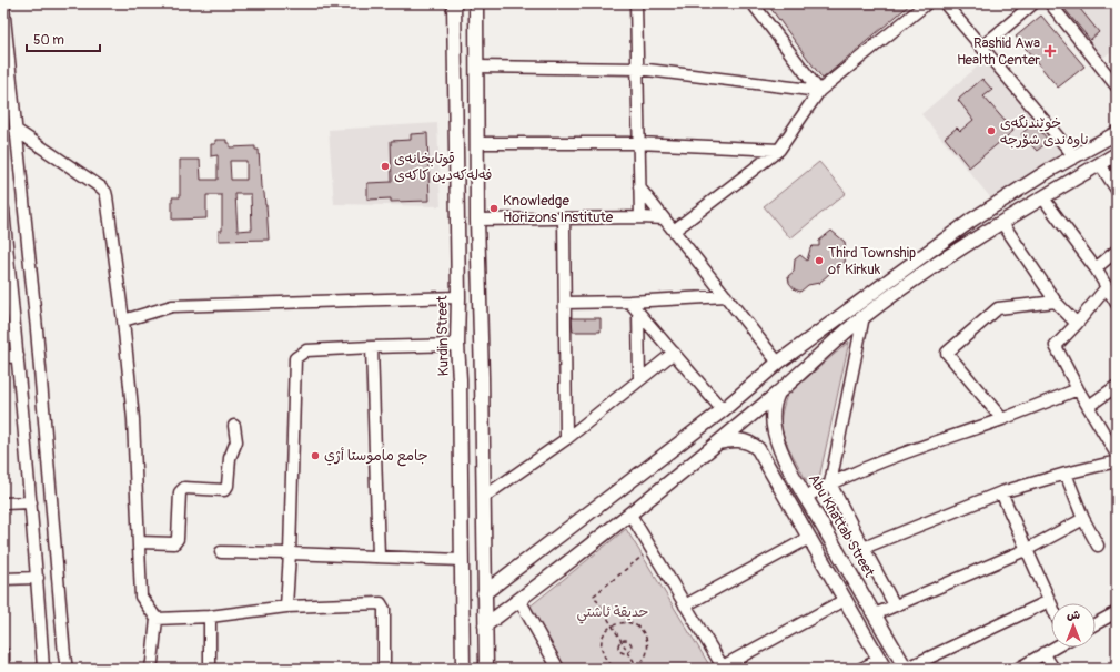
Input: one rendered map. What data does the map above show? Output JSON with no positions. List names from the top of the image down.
{
  "streets": {
    "main road": ["Kurdin Street", "Abu Khattab Street"]
  },
  "parks": ["حديقة ئاشتي"],
  "places": {
    "health": ["Rashid Awa Health Center"],
    "other": [
      "خوێندنگەی ناوەندی شۆرجە",
      "قوتابخانەی فەلەکەدین کاکەی",
      "Knowledge Horizons Institute",
      "Third Township of Kirkuk",
      "جامع ماموستا أژي"
    ]
  },
  "scale_bar": "50 m",
  "north": "top"
}
